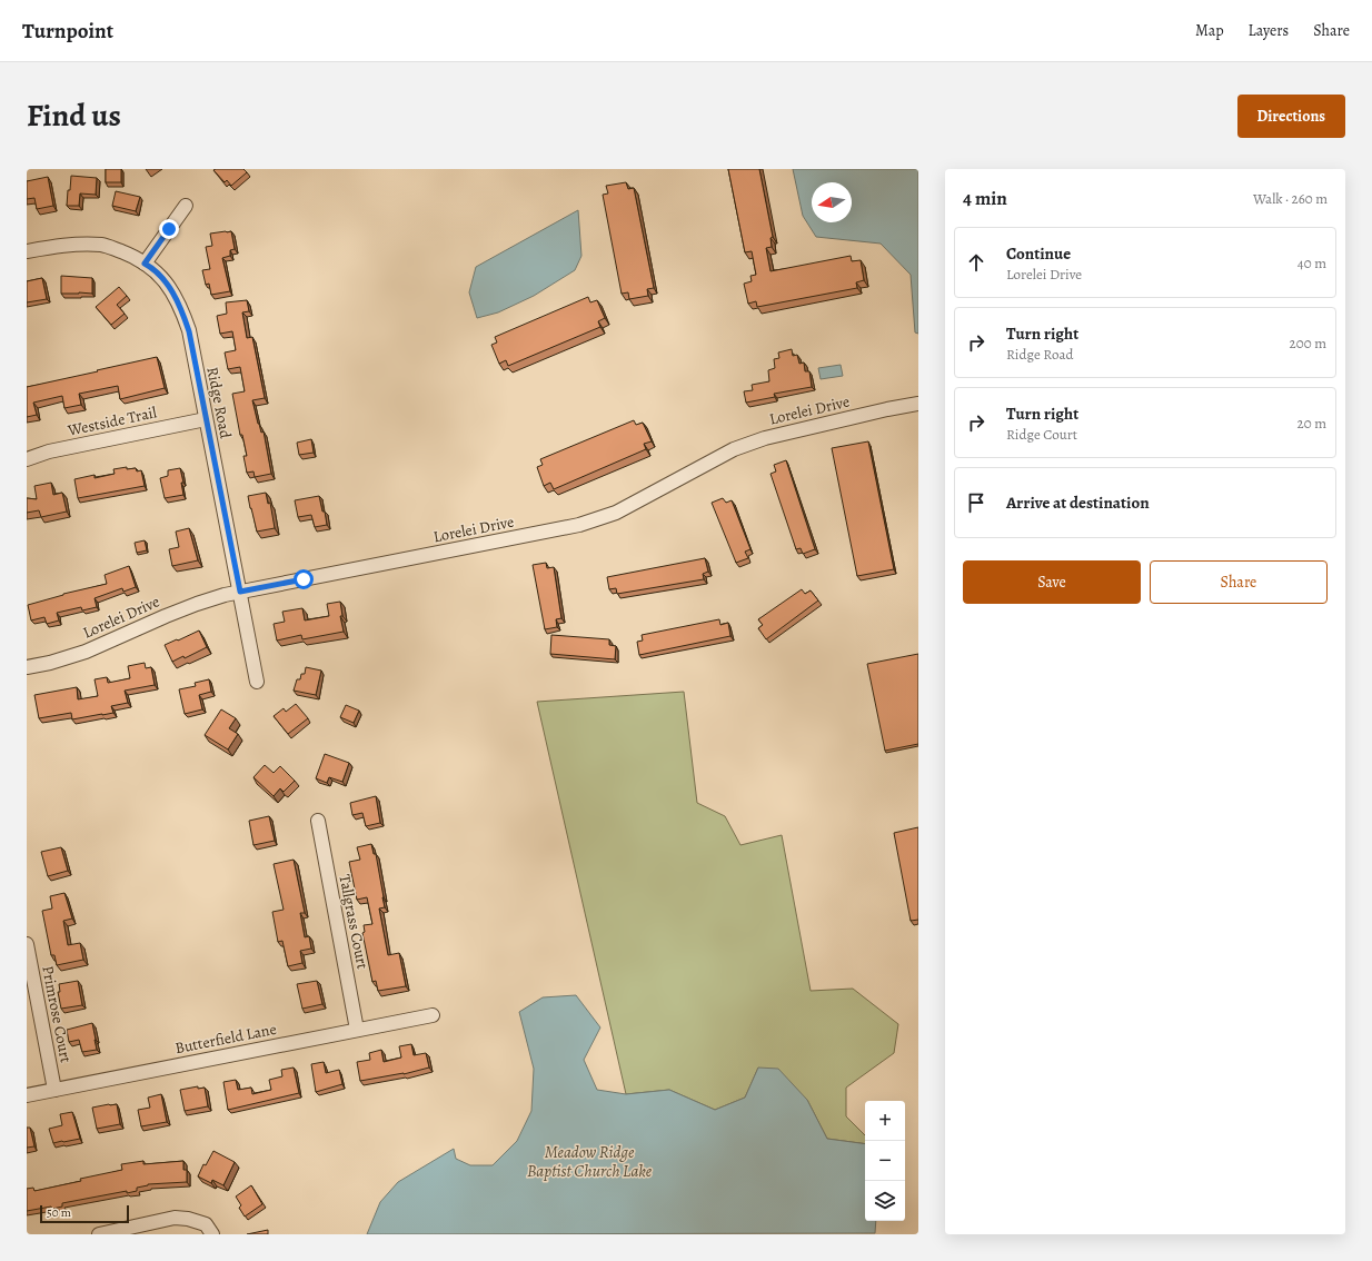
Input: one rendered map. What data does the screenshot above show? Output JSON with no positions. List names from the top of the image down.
{
  "streets": {
    "street": [
      "Ridge Road",
      "Lorelei Drive",
      "Westside Trail",
      "Tallgrass Court",
      "Primrose Court",
      "Butterfield Lane"
    ]
  },
  "crossings": [
    ["Ridge Road", "Lorelei Drive"],
    ["Ridge Road", "Westside Trail"],
    ["Tallgrass Court", "Butterfield Lane"],
    ["Primrose Court", "Butterfield Lane"]
  ],
  "water": ["Meadow Ridge Baptist Church Lake"],
  "scale_bar": "50 m",
  "north": "left",
  "page": {
    "header": "Turnpoint",
    "nav": ["Map", "Layers", "Share"],
    "title": "Find us",
    "buttons": [
      "Directions",
      ["Save", "Share"]
    ],
    "heading": ["4 min", "Walk · 260 m"],
    "list": [
      ["Continue", "Lorelei Drive", "40 m"],
      ["Turn right", "Ridge Road", "200 m"],
      ["Turn right", "Ridge Court", "20 m"],
      "Arrive at destination"
    ],
    "map_buttons": ["+", "−"],
    "scale": "50 m"
  }
}
